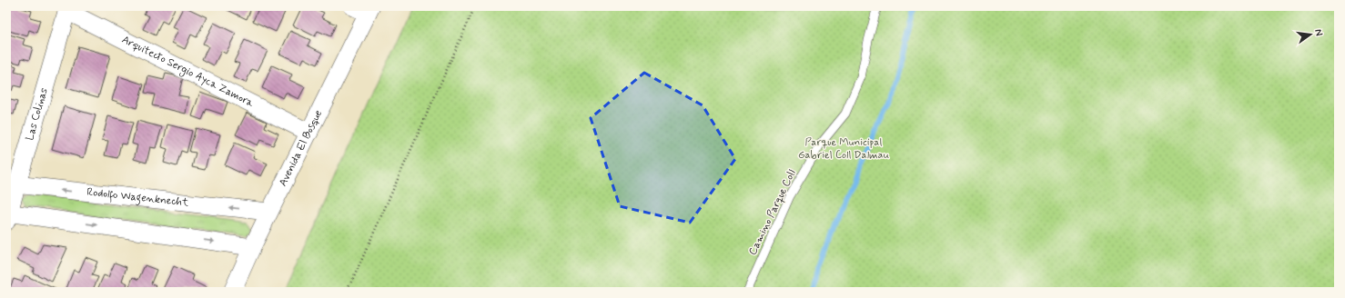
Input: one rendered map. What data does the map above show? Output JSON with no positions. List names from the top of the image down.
{
  "streets": {
    "street": [
      "Arquitecto Sergio Ayca Zamora",
      "Las Colinas",
      "Avenida El Bosque",
      "Rodolfo Wagenknecht"
    ],
    "lane": ["Camino Parque Coll"]
  },
  "crossings": [
    ["Arquitecto Sergio Ayca Zamora", "Las Colinas"],
    ["Arquitecto Sergio Ayca Zamora", "Avenida El Bosque"],
    ["Las Colinas", "Rodolfo Wagenknecht"],
    ["Avenida El Bosque", "Rodolfo Wagenknecht"]
  ],
  "parks": ["Parque Municipal Gabriel Coll Dalmau"],
  "north": "right"
}
